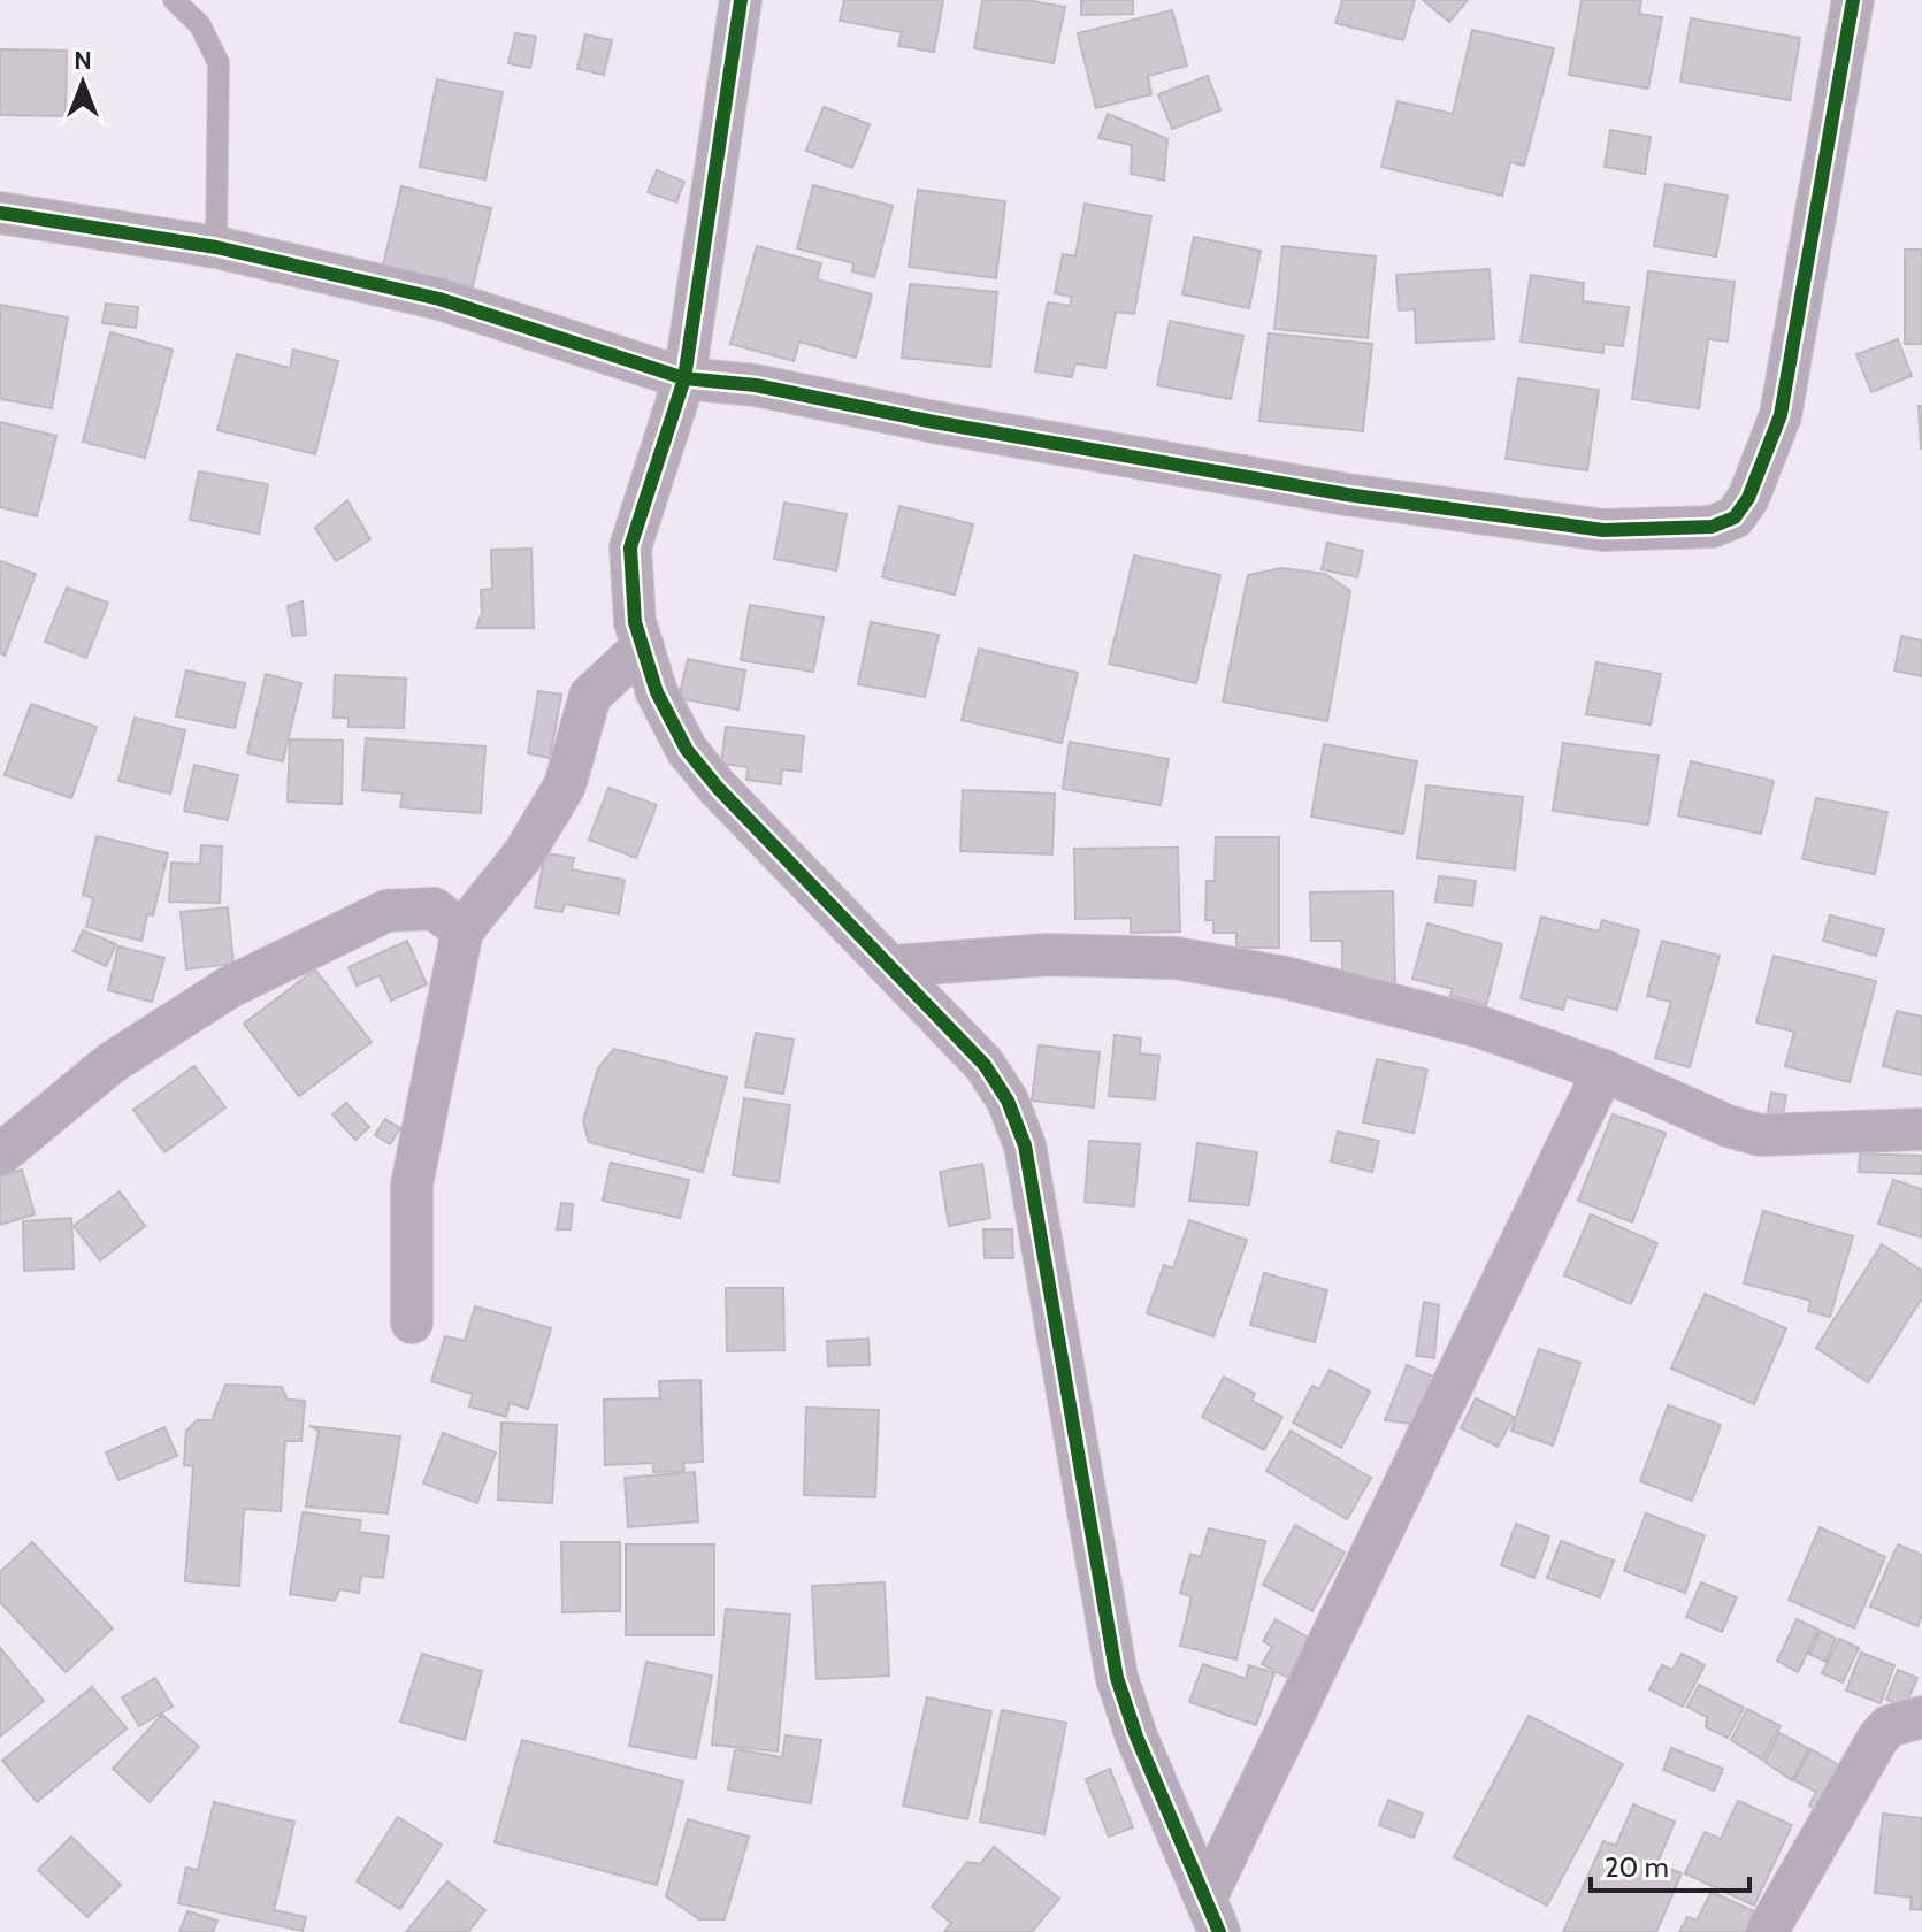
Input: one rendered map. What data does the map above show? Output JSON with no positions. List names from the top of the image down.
{
  "scale_bar": "20 m",
  "north": "top"
}
